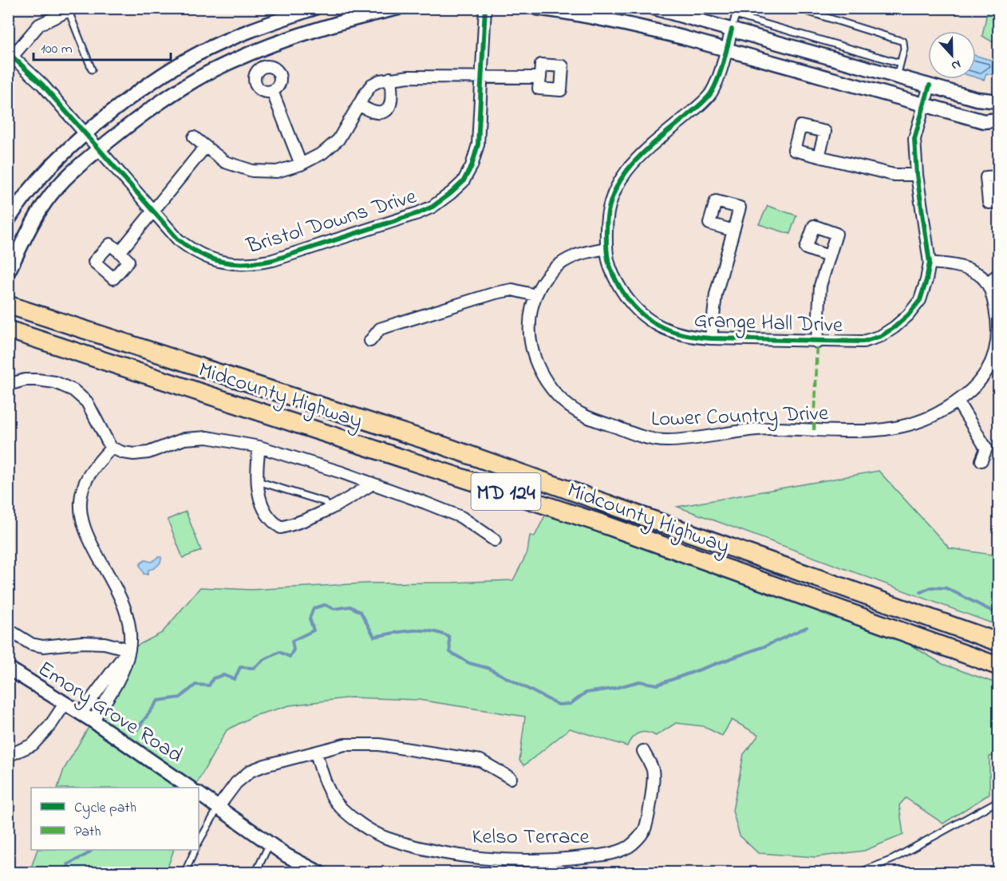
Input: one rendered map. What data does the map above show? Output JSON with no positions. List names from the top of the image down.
{
  "streets": {
    "main road": ["Midcounty Highway", "MD 124"],
    "street": [
      "Bristol Downs Drive",
      "Grange Hall Drive",
      "Lower Country Drive",
      "Emory Grove Road",
      "Kelso Terrace"
    ]
  },
  "crossings": [
    ["Grange Hall Drive", "Lower Country Drive"]
  ],
  "legend": ["Cycle path", "Path"],
  "scale_bar": "100 m",
  "north": "bottom"
}
